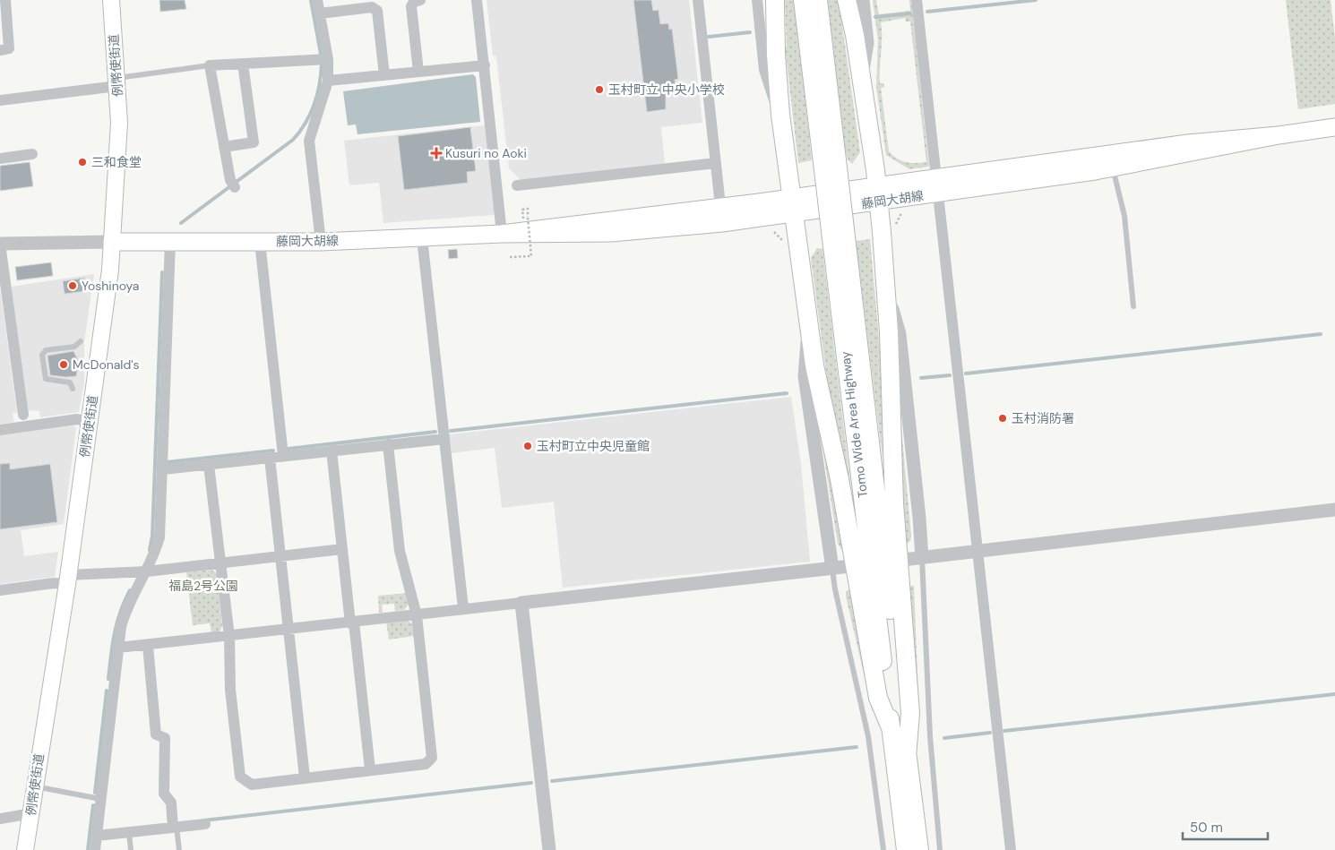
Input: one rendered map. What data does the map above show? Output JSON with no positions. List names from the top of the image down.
{
  "streets": {
    "highway": ["Tomo Wide Area Highway"],
    "main road": ["例幣使街道", "藤岡大胡線"]
  },
  "crossings": [
    ["例幣使街道", "藤岡大胡線"]
  ],
  "parks": ["福島2号公園"],
  "places": {
    "other": [
      "玉村町立 中央小学校",
      "三和食堂",
      "Yoshinoya",
      "McDonald's",
      "玉村消防署",
      "玉村町立中央児童館"
    ],
    "health": ["Kusuri no Aoki"]
  },
  "scale_bar": "50 m"
}
